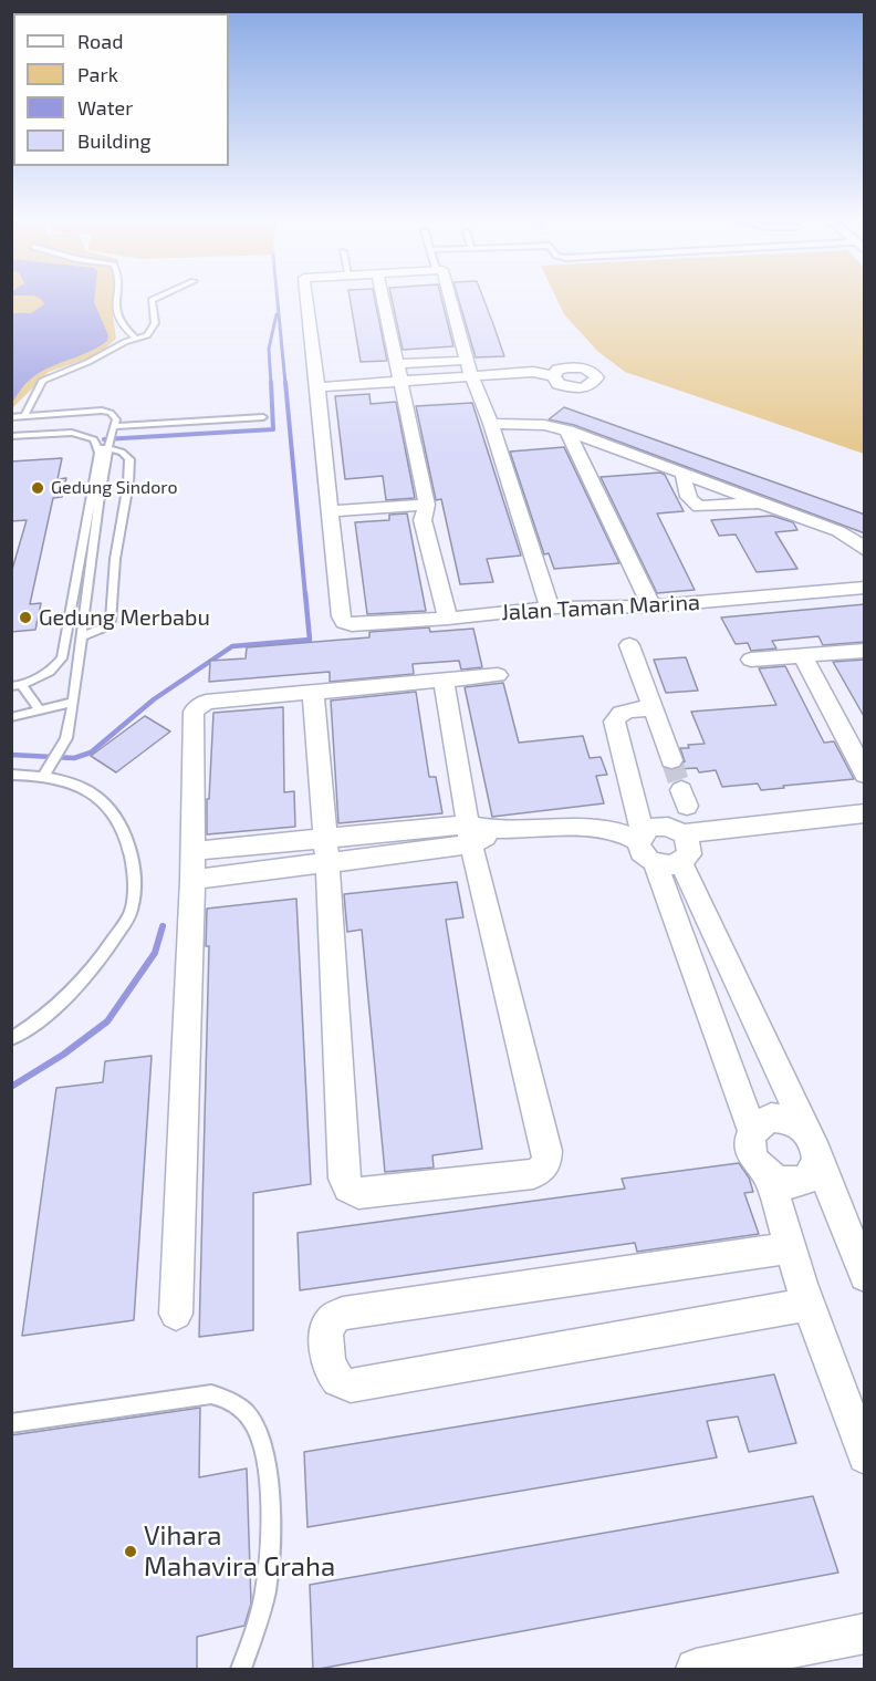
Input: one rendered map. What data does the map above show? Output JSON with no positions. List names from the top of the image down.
{
  "streets": {
    "street": ["Jalan Taman Marina"]
  },
  "places": ["Gedung Sindoro", "Gedung Merbabu", "Vihara Mahavira Graha"],
  "legend": [
    "Road",
    "Park",
    "Water",
    "Building"
  ]
}
